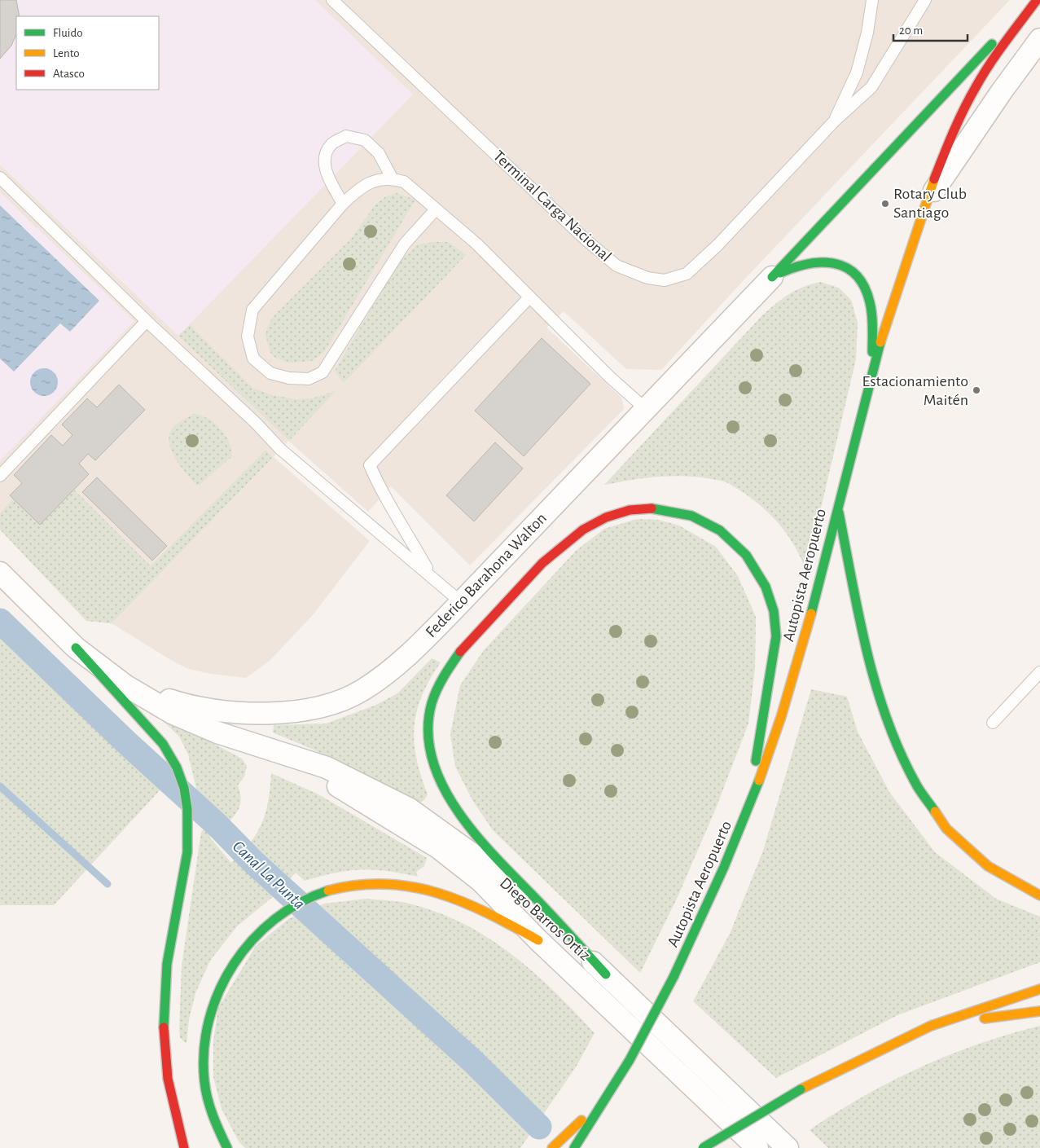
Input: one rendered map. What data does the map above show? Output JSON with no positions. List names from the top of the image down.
{
  "streets": {
    "highway": ["Autopista Aeropuerto"],
    "street": ["Federico Barahona Walton", "Diego Barros Ortíz"],
    "lane": ["Terminal Carga Nacional"]
  },
  "crossings": [
    ["Federico Barahona Walton", "Diego Barros Ortíz"]
  ],
  "water": ["Canal La Punta"],
  "places": ["Rotary Club Santiago", "Estacionamiento Maitén"],
  "legend": ["Fluido", "Lento", "Atasco"],
  "scale_bar": "20 m"
}
